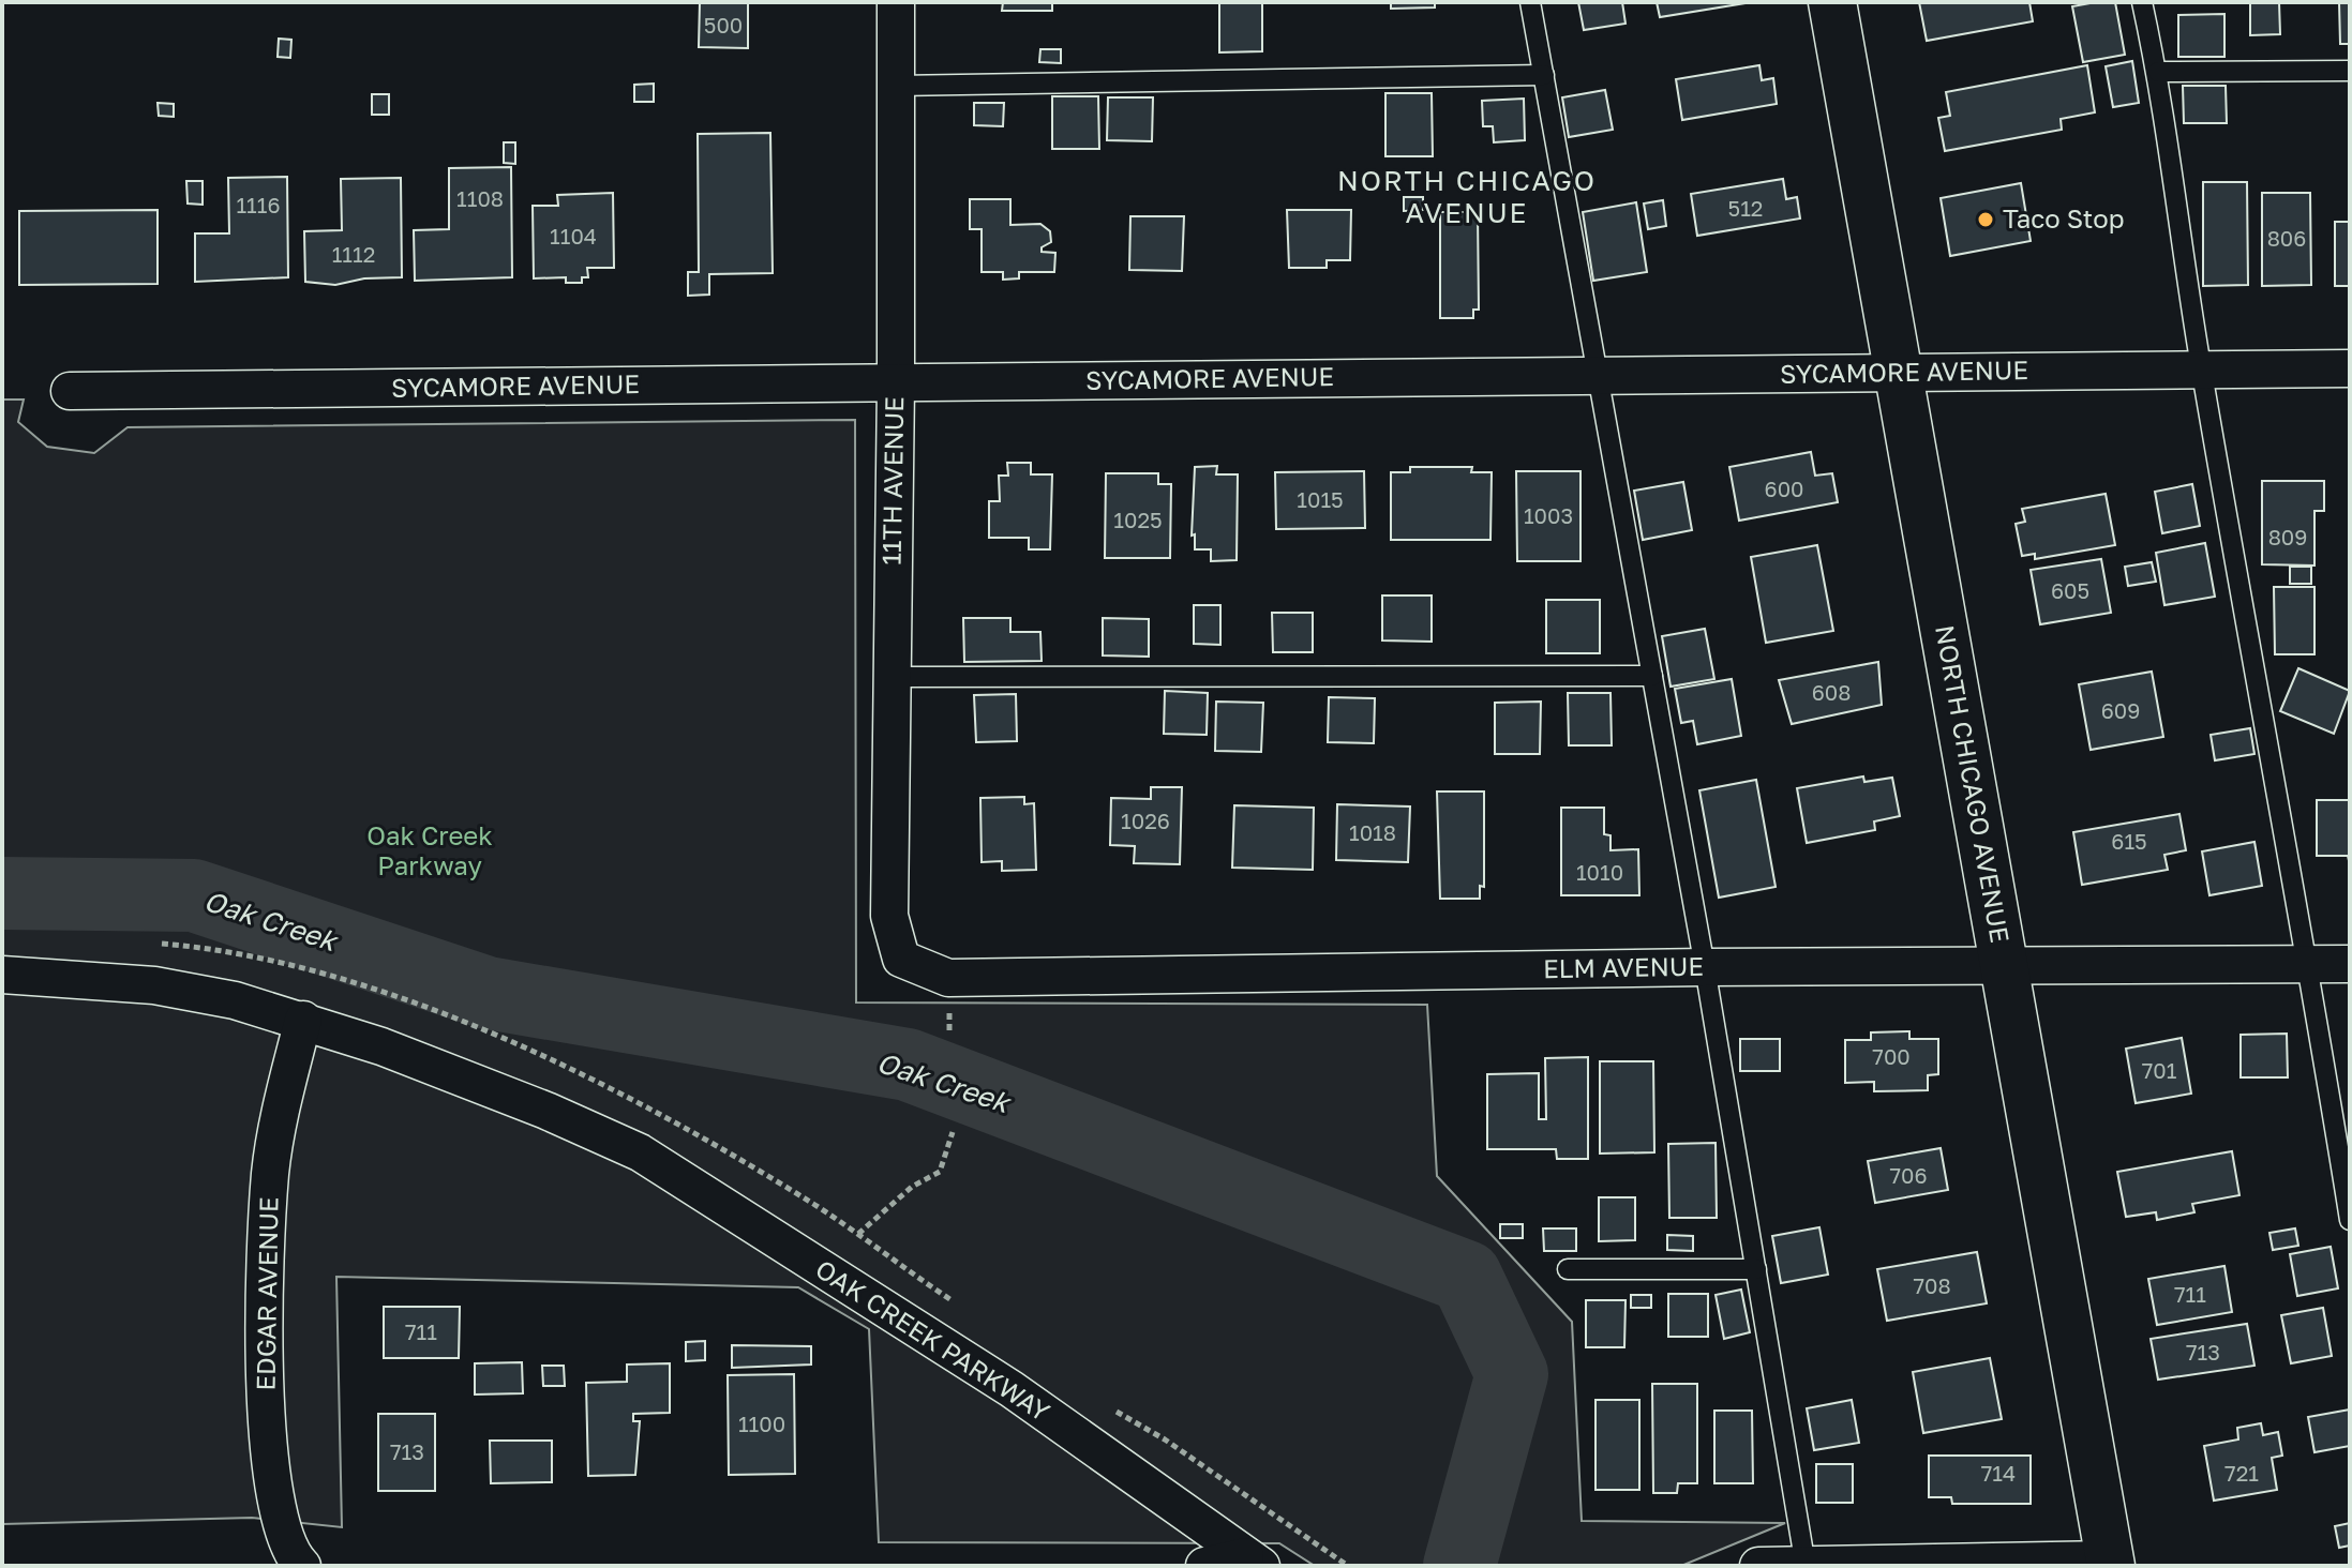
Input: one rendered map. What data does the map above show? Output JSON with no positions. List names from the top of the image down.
{
  "streets": {
    "main road": ["NORTH CHICAGO AVENUE"],
    "street": [
      "SYCAMORE AVENUE",
      "11TH AVENUE",
      "ELM AVENUE",
      "EDGAR AVENUE",
      "OAK CREEK PARKWAY"
    ]
  },
  "crossings": [
    ["SYCAMORE AVENUE", "11TH AVENUE"],
    ["SYCAMORE AVENUE", "NORTH CHICAGO AVENUE"],
    ["11TH AVENUE", "ELM AVENUE"],
    ["NORTH CHICAGO AVENUE", "ELM AVENUE"],
    ["EDGAR AVENUE", "OAK CREEK PARKWAY"]
  ],
  "districts": ["NORTH CHICAGO AVENUE"],
  "water": ["Oak Creek"],
  "parks": ["Oak Creek Parkway"],
  "places": ["Taco Stop"],
  "house_numbers": [
    "500",
    "1108",
    "1116",
    "512",
    "1104",
    "806",
    "1112",
    "600",
    "1015",
    "1003",
    "1025",
    "809",
    "605",
    "608",
    "609",
    "1026",
    "1018",
    "615",
    "1010",
    "700",
    "701",
    "706",
    "708",
    "711",
    "711",
    "713",
    "1100",
    "713",
    "714",
    "721"
  ]
}
